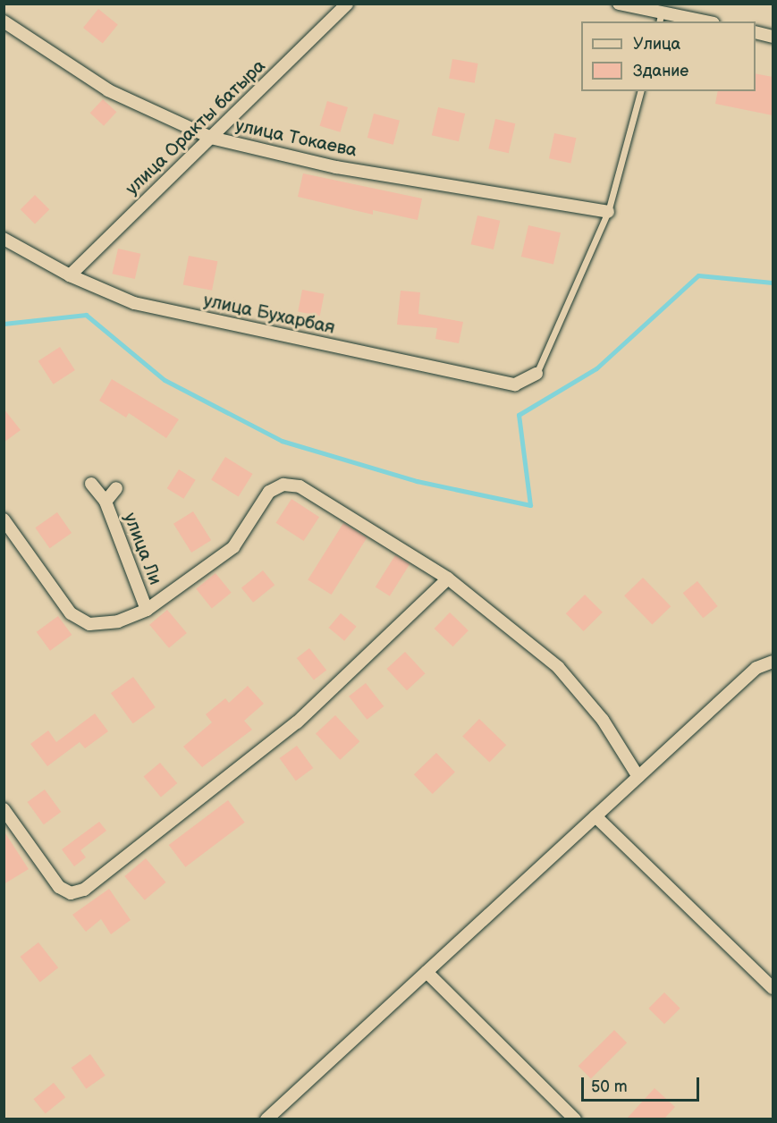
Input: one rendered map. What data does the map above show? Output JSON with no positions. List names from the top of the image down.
{
  "streets": {
    "street": [
      "улица Оракты батыра",
      "улица Токаева",
      "улица Бухарбая",
      "улица Ли"
    ]
  },
  "crossings": [
    ["улица Оракты батыра", "улица Токаева"],
    ["улица Оракты батыра", "улица Бухарбая"]
  ],
  "legend": ["Улица", "Здание"],
  "scale_bar": "50 m"
}
